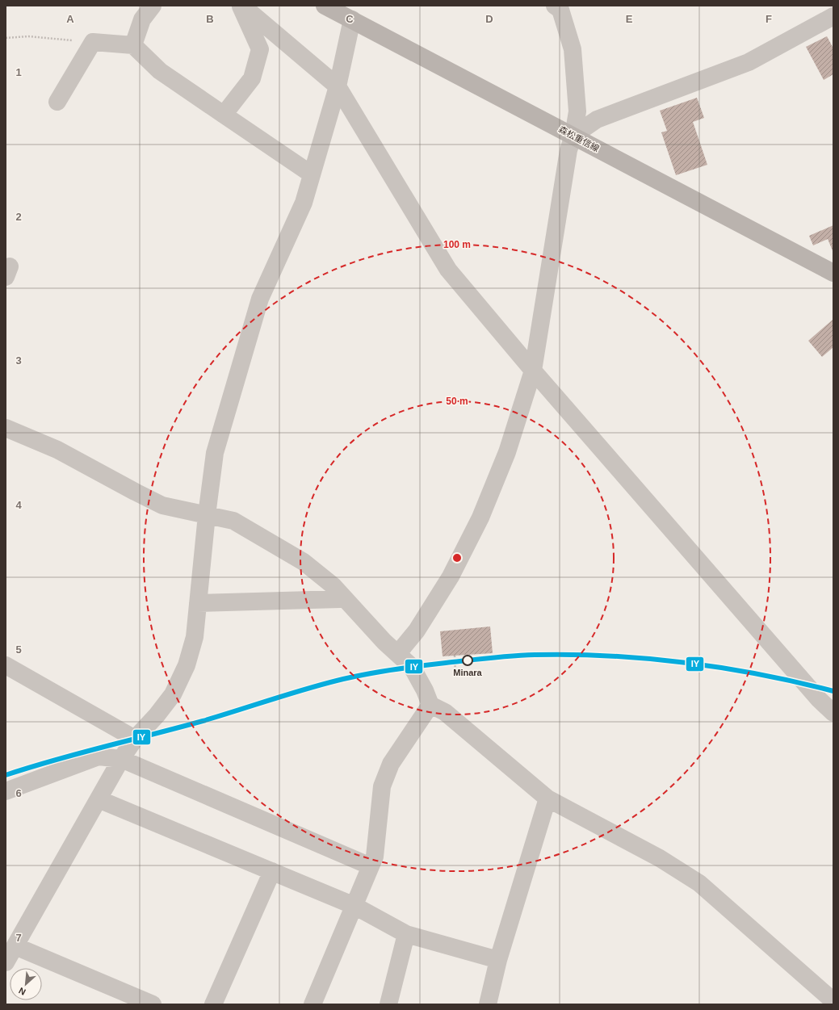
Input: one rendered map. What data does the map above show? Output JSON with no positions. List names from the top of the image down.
{
  "streets": {
    "main road": ["森松重信線"]
  },
  "places": ["Minara"],
  "lines": ["transit line IY"],
  "north": "bottom left",
  "grid": {
    "columns": [
      "A",
      "B",
      "C",
      "D",
      "E",
      "F"
    ],
    "rows": [
      "1",
      "2",
      "3",
      "4",
      "5",
      "6",
      "7"
    ]
  },
  "rings": ["100 m", "50 m"]
}
